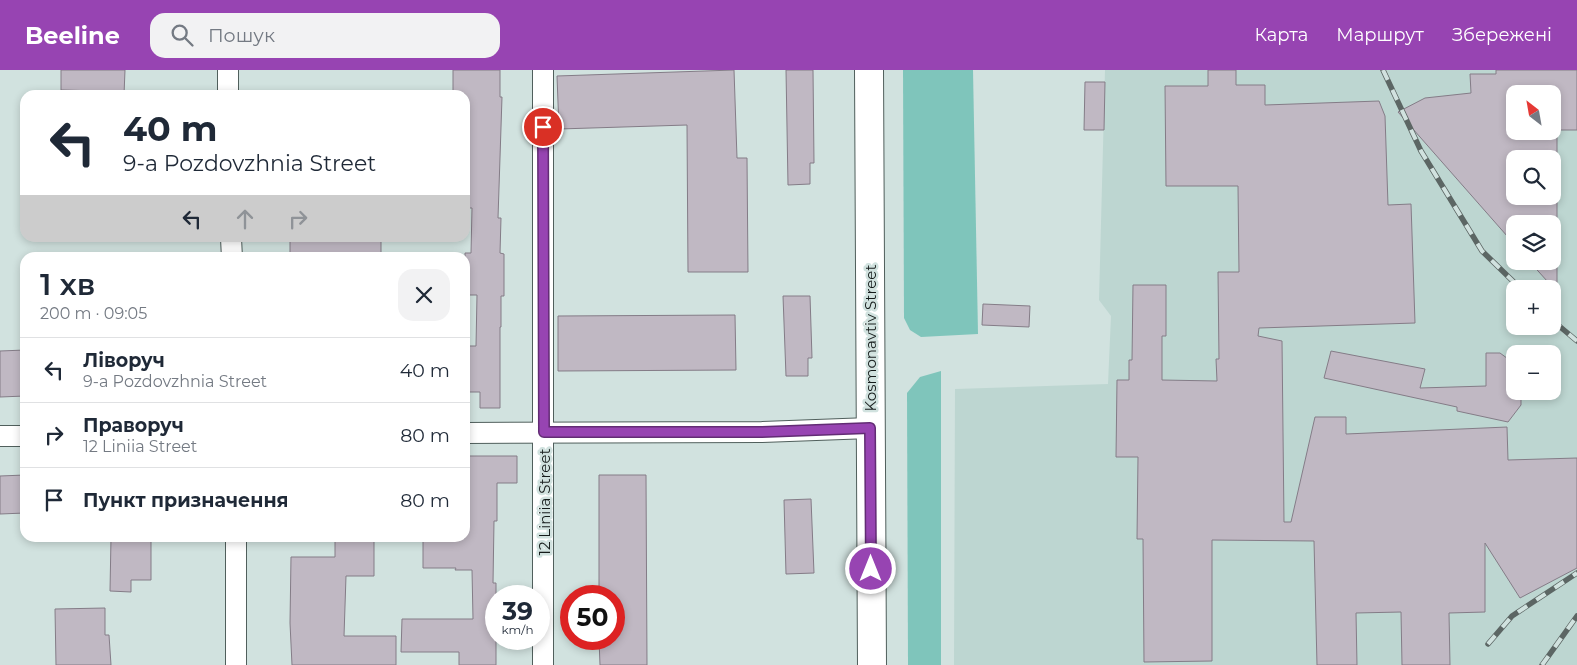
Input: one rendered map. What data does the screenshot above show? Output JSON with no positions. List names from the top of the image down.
{
  "streets": {
    "main road": ["Kosmonavtiv Street"],
    "street": ["12 Liniia Street"]
  },
  "north": "top left",
  "page": {
    "header": "Beeline",
    "search": "Пошук",
    "nav": ["Карта", "Маршрут", "Збережені"],
    "map_buttons": ["+", "−"],
    "turn": ["40 m", "9-a Pozdovzhnia Street"],
    "heading": ["1 хв", "200 m · 09:05"],
    "list": [
      {
        "name": "Ліворуч",
        "note": "9-a Pozdovzhnia Street",
        "value": "40 m"
      },
      {
        "name": "Праворуч",
        "note": "12 Liniia Street",
        "value": "80 m"
      },
      {
        "name": "Пункт призначення",
        "value": "80 m"
      }
    ],
    "speed": "39 km/h",
    "limit": "50"
  }
}
